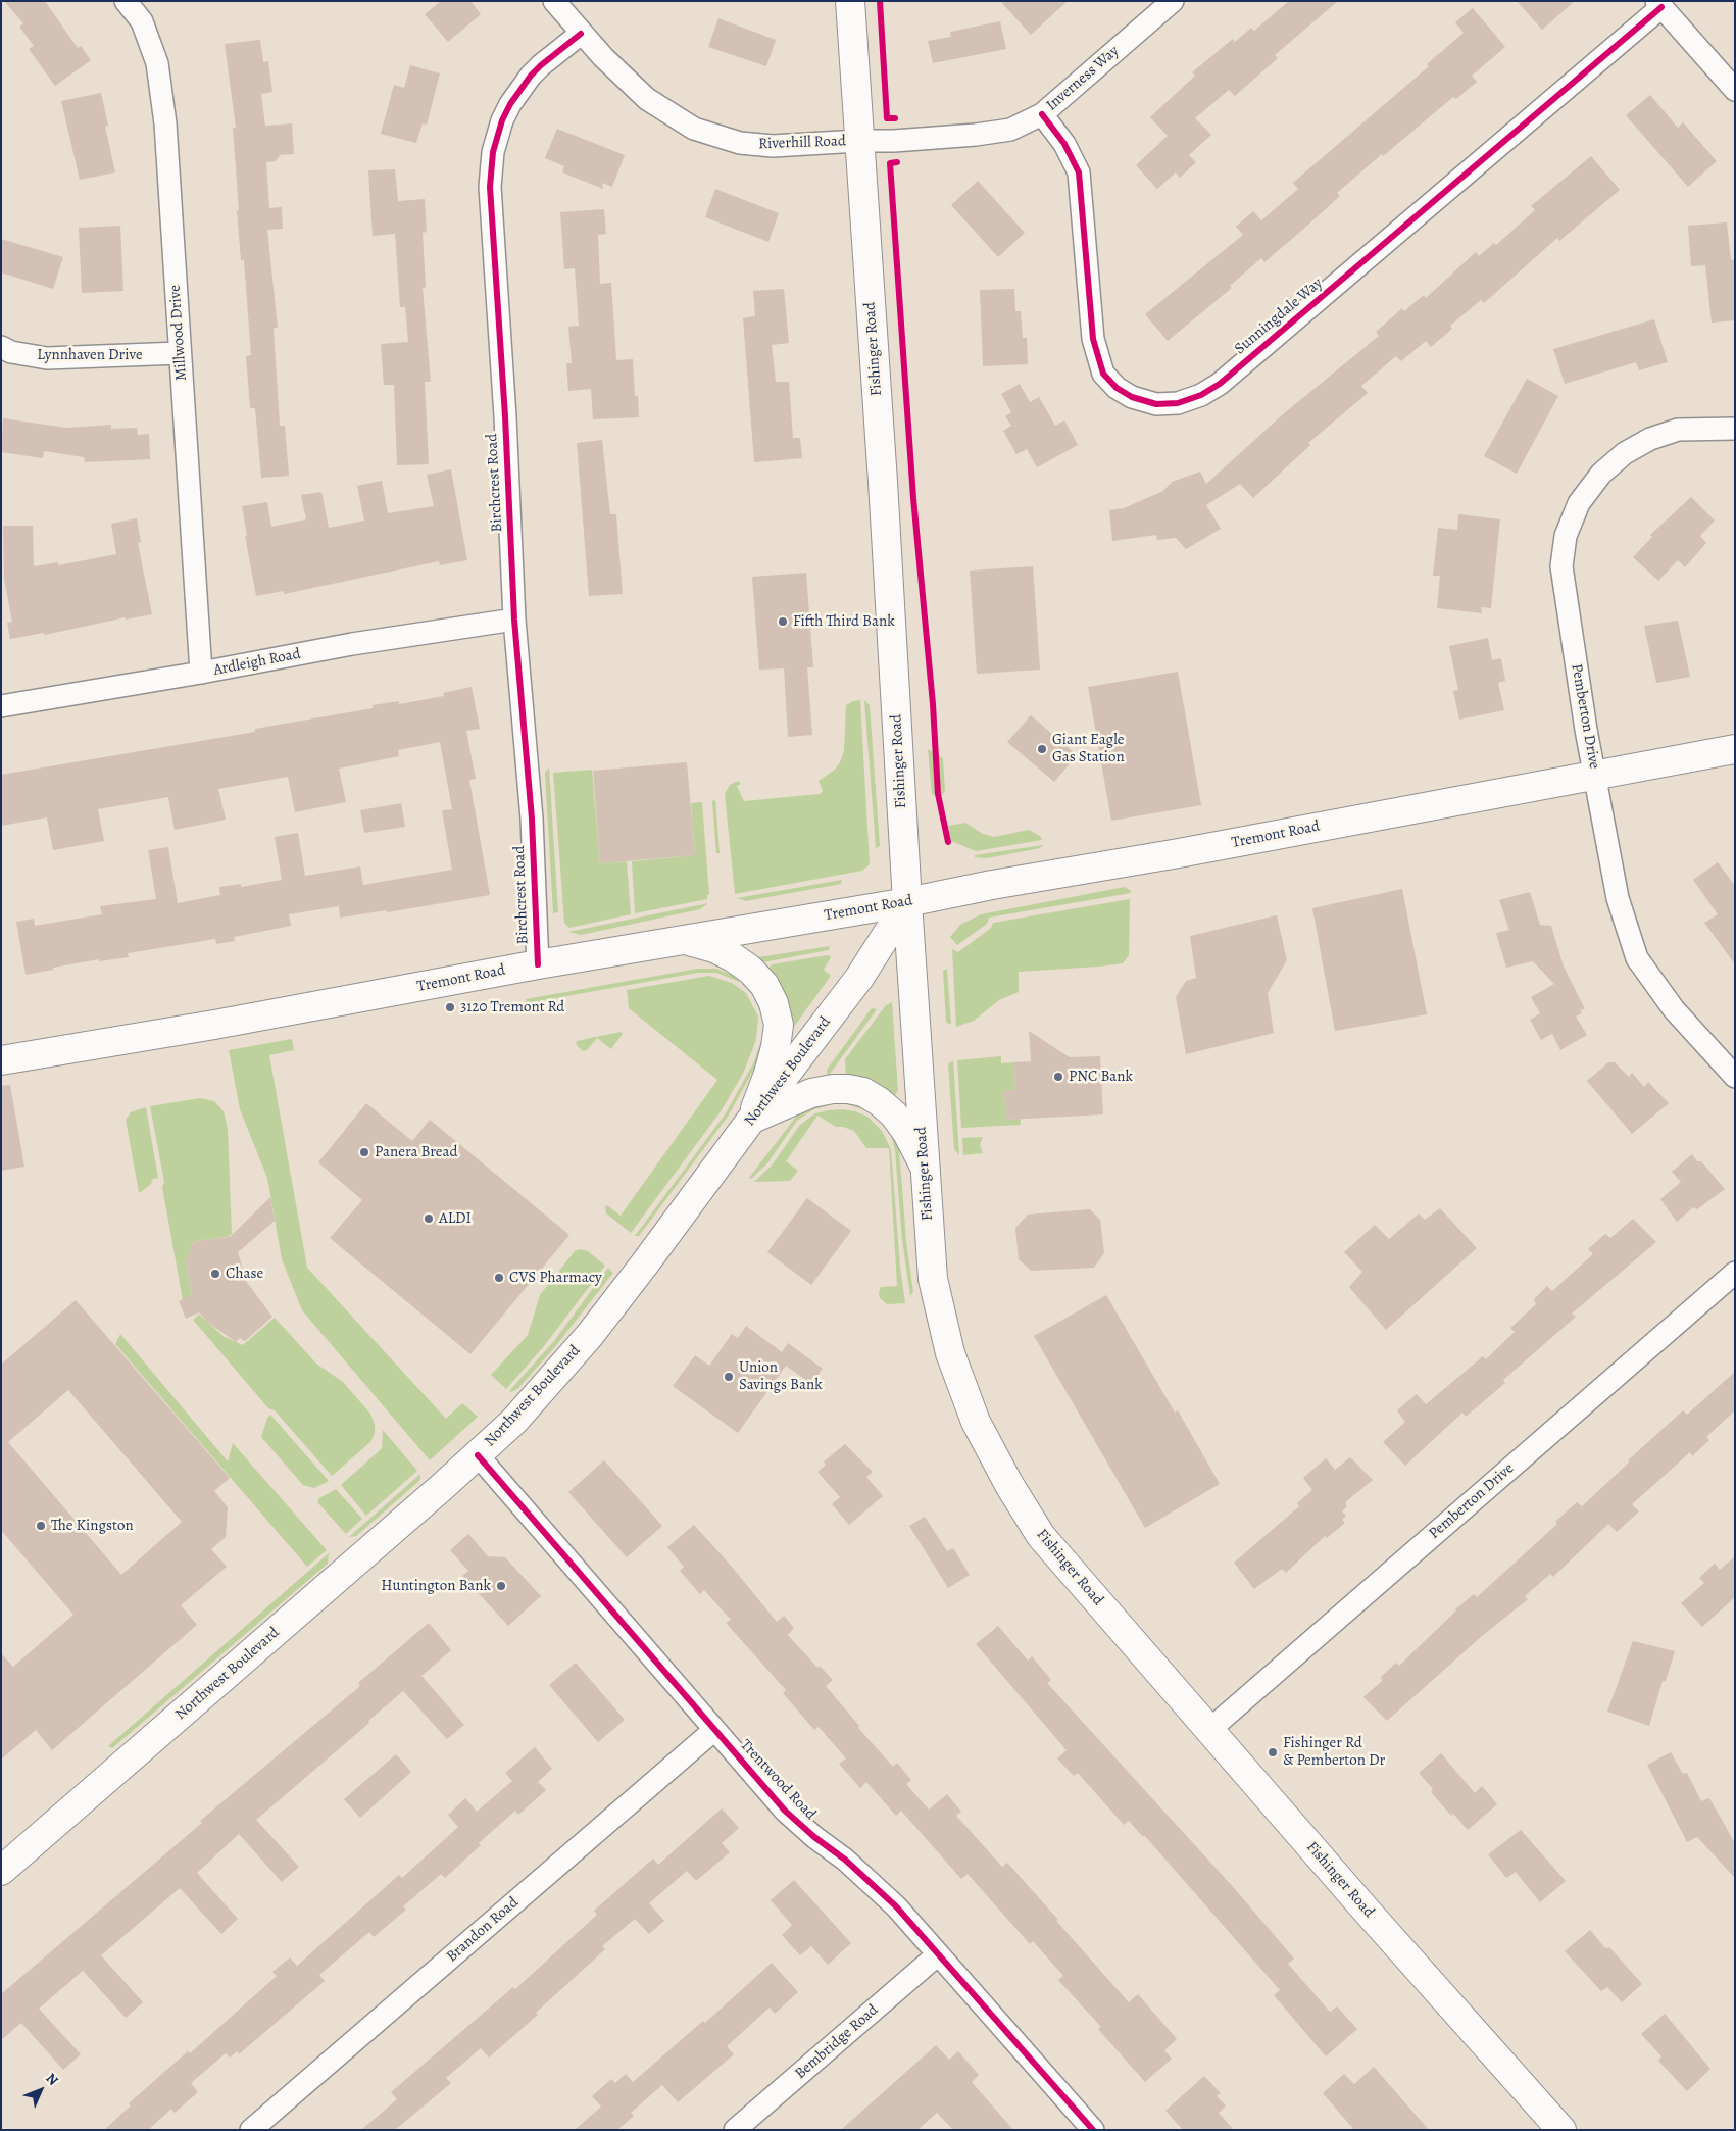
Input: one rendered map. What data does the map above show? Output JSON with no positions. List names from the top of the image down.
{
  "streets": {
    "main road": ["Fishinger Road", "Tremont Road", "Northwest Boulevard"],
    "street": [
      "Inverness Way",
      "Riverhill Road",
      "Sunningdale Way",
      "Millwood Drive",
      "Lynnhaven Drive",
      "Birchcrest Road",
      "Ardleigh Road",
      "Pemberton Drive",
      "Trentwood Road",
      "Brandon Road",
      "Bembridge Road"
    ]
  },
  "crossings": [
    ["Inverness Way", "Riverhill Road"],
    ["Inverness Way", "Sunningdale Way"],
    ["Inverness Way", "Fishinger Road"],
    ["Riverhill Road", "Fishinger Road"],
    ["Riverhill Road", "Birchcrest Road"],
    ["Millwood Drive", "Lynnhaven Drive"],
    ["Millwood Drive", "Ardleigh Road"],
    ["Fishinger Road", "Pemberton Drive"],
    ["Fishinger Road", "Tremont Road"],
    ["Fishinger Road", "Northwest Boulevard"],
    ["Birchcrest Road", "Ardleigh Road"],
    ["Birchcrest Road", "Tremont Road"],
    ["Pemberton Drive", "Tremont Road"],
    ["Tremont Road", "Northwest Boulevard"],
    ["Northwest Boulevard", "Trentwood Road"],
    ["Trentwood Road", "Brandon Road"],
    ["Trentwood Road", "Bembridge Road"]
  ],
  "places": [
    "Fifth Third Bank",
    "Giant Eagle Gas Station",
    "3120 Tremont Rd",
    "PNC Bank",
    "Panera Bread",
    "ALDI",
    "Chase",
    "CVS Pharmacy",
    "Union Savings Bank",
    "The Kingston",
    "Huntington Bank",
    "Fishinger Rd & Pemberton Dr"
  ],
  "north": "top right"
}
